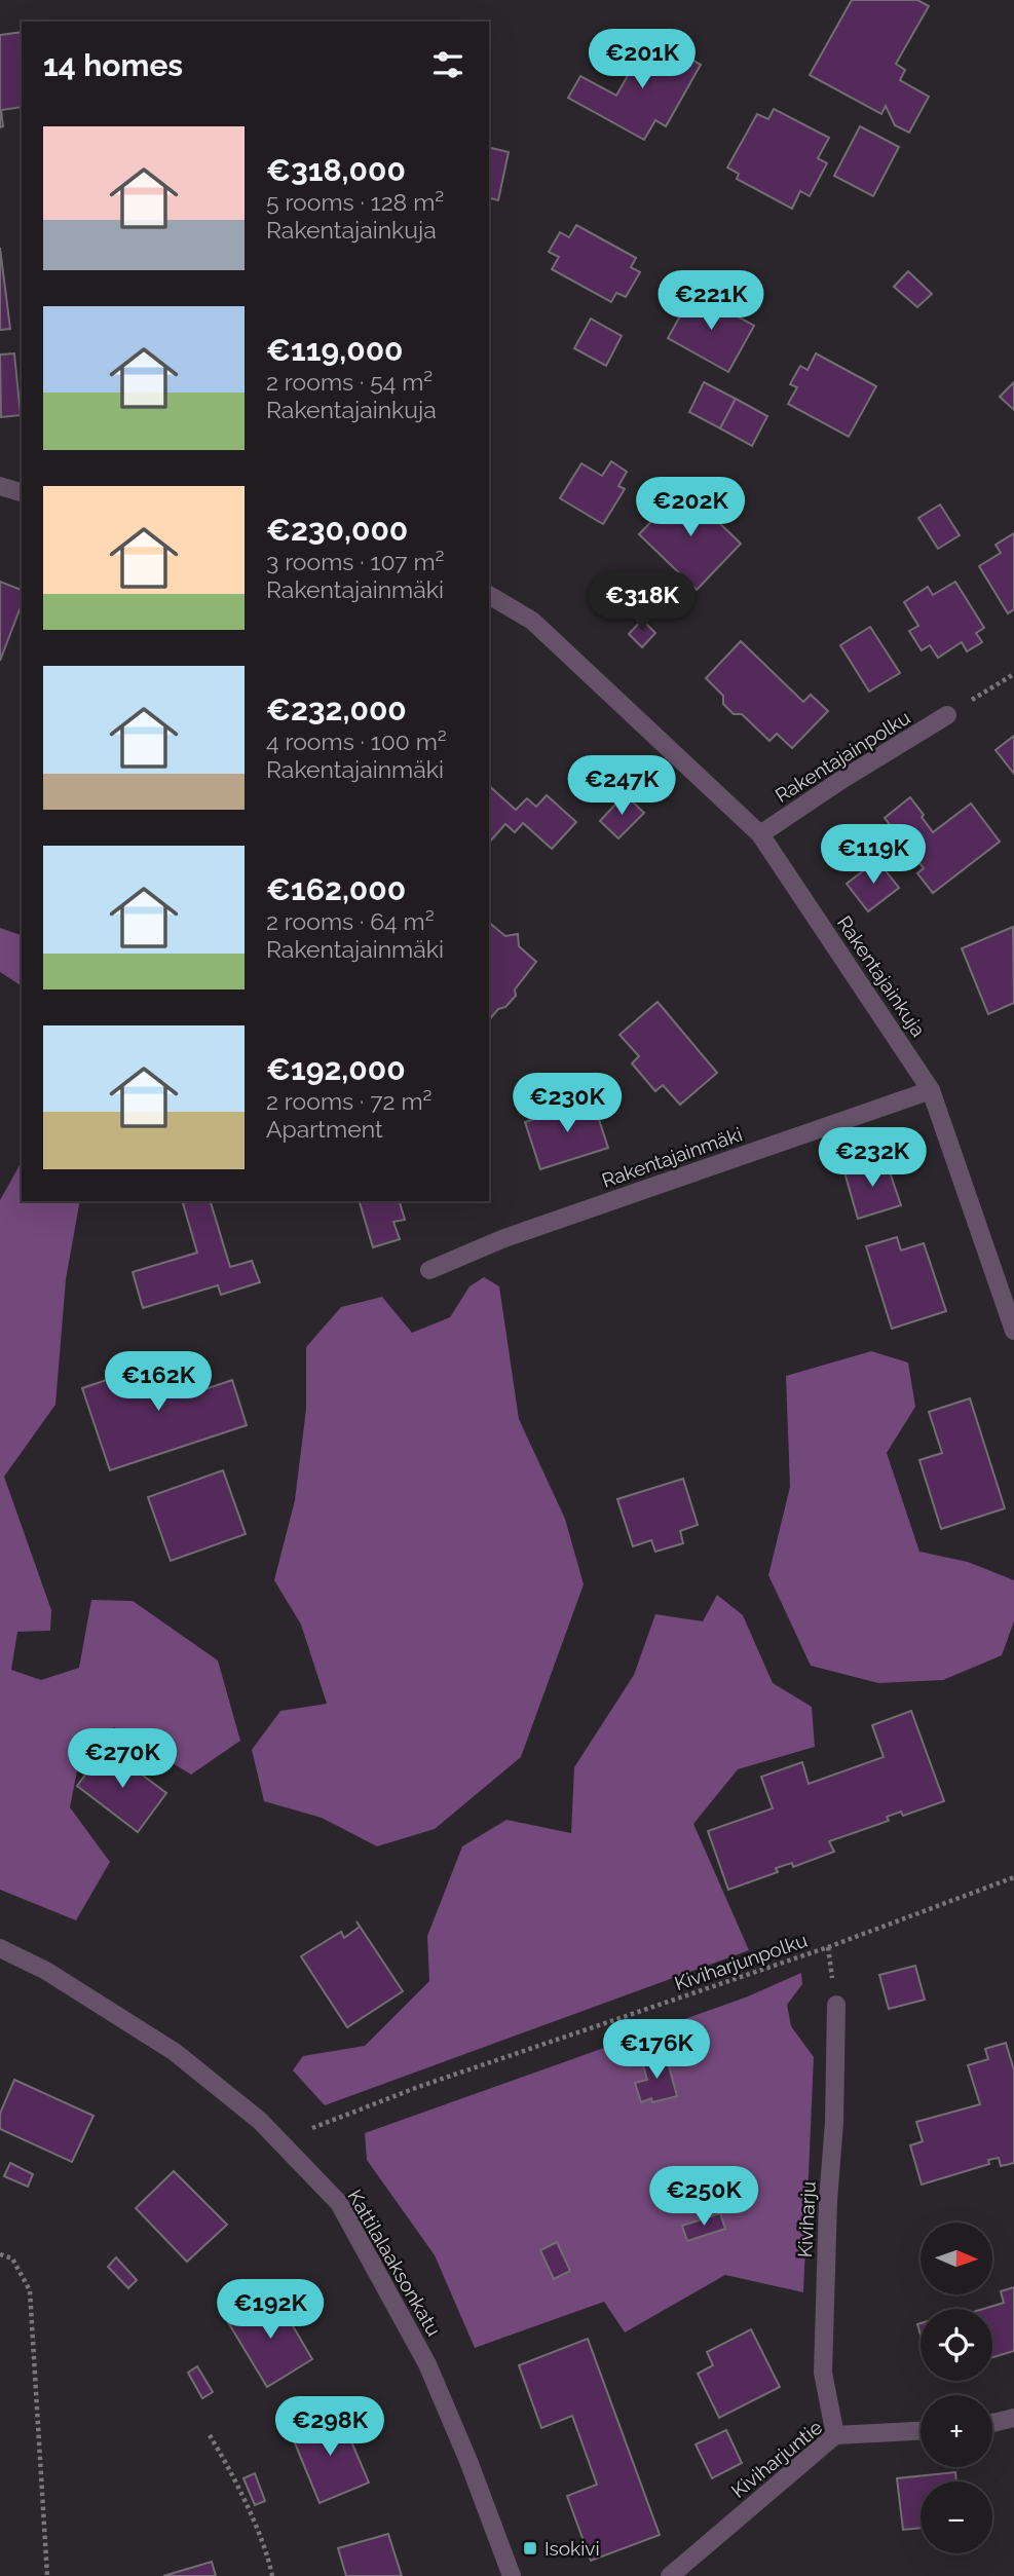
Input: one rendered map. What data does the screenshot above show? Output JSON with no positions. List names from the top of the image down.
{
  "streets": {
    "street": [
      "Rakentajainpolku",
      "Rakentajainkuja",
      "Rakentajainmäki",
      "Kiviharju",
      "Kattilalaaksonkatu",
      "Kiviharjuntie"
    ],
    "path": ["Kiviharjunpolku"]
  },
  "crossings": [
    ["Rakentajainpolku", "Rakentajainkuja"],
    ["Rakentajainkuja", "Rakentajainmäki"],
    ["Kiviharju", "Kiviharjuntie"]
  ],
  "places": {
    "transit": ["Isokivi"]
  },
  "north": "right",
  "page": {
    "heading": "14 homes",
    "price": [
      "€201K",
      "€221K",
      "€202K",
      "€318K",
      "€247K",
      "€119K",
      "€230K",
      "€232K",
      "€162K",
      "€270K",
      "€176K",
      "€250K",
      "€192K",
      "€298K"
    ],
    "list": [
      {
        "name": "€318,000",
        "note": "5 rooms · 128 m² · Rakentajainkuja"
      },
      {
        "name": "€119,000",
        "note": "2 rooms · 54 m² · Rakentajainkuja"
      },
      {
        "name": "€230,000",
        "note": "3 rooms · 107 m² · Rakentajainmäki"
      },
      {
        "name": "€232,000",
        "note": "4 rooms · 100 m² · Rakentajainmäki"
      },
      {
        "name": "€162,000",
        "note": "2 rooms · 64 m² · Rakentajainmäki"
      },
      {
        "name": "€192,000",
        "note": "2 rooms · 72 m² · Apartment"
      }
    ],
    "map_buttons": ["+", "−"]
  }
}
